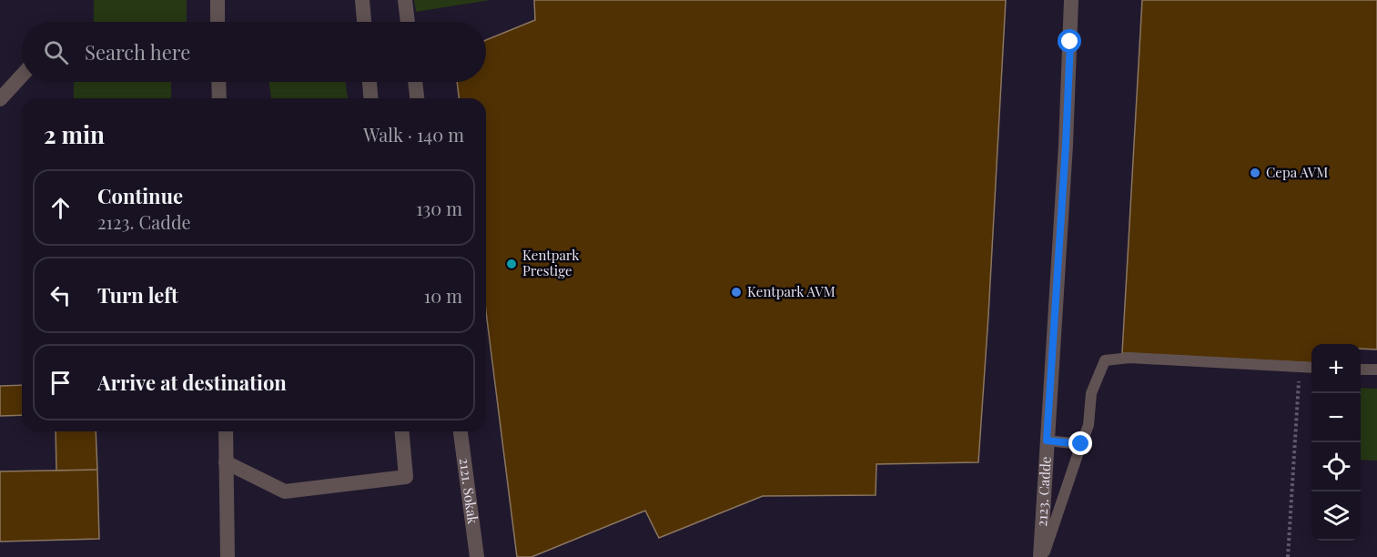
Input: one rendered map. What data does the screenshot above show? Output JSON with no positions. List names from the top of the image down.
{
  "streets": {
    "street": ["2121. Sokak", "2123. Cadde"]
  },
  "places": ["Cepa AVM", "Kentpark Prestige", "Kentpark AVM"],
  "page": {
    "search": "Search here",
    "heading": ["2 min", "Walk · 140 m"],
    "list": [
      ["Continue", "2123. Cadde", "130 m"],
      ["Turn left", "10 m"],
      "Arrive at destination"
    ],
    "map_buttons": ["+", "−"]
  }
}
